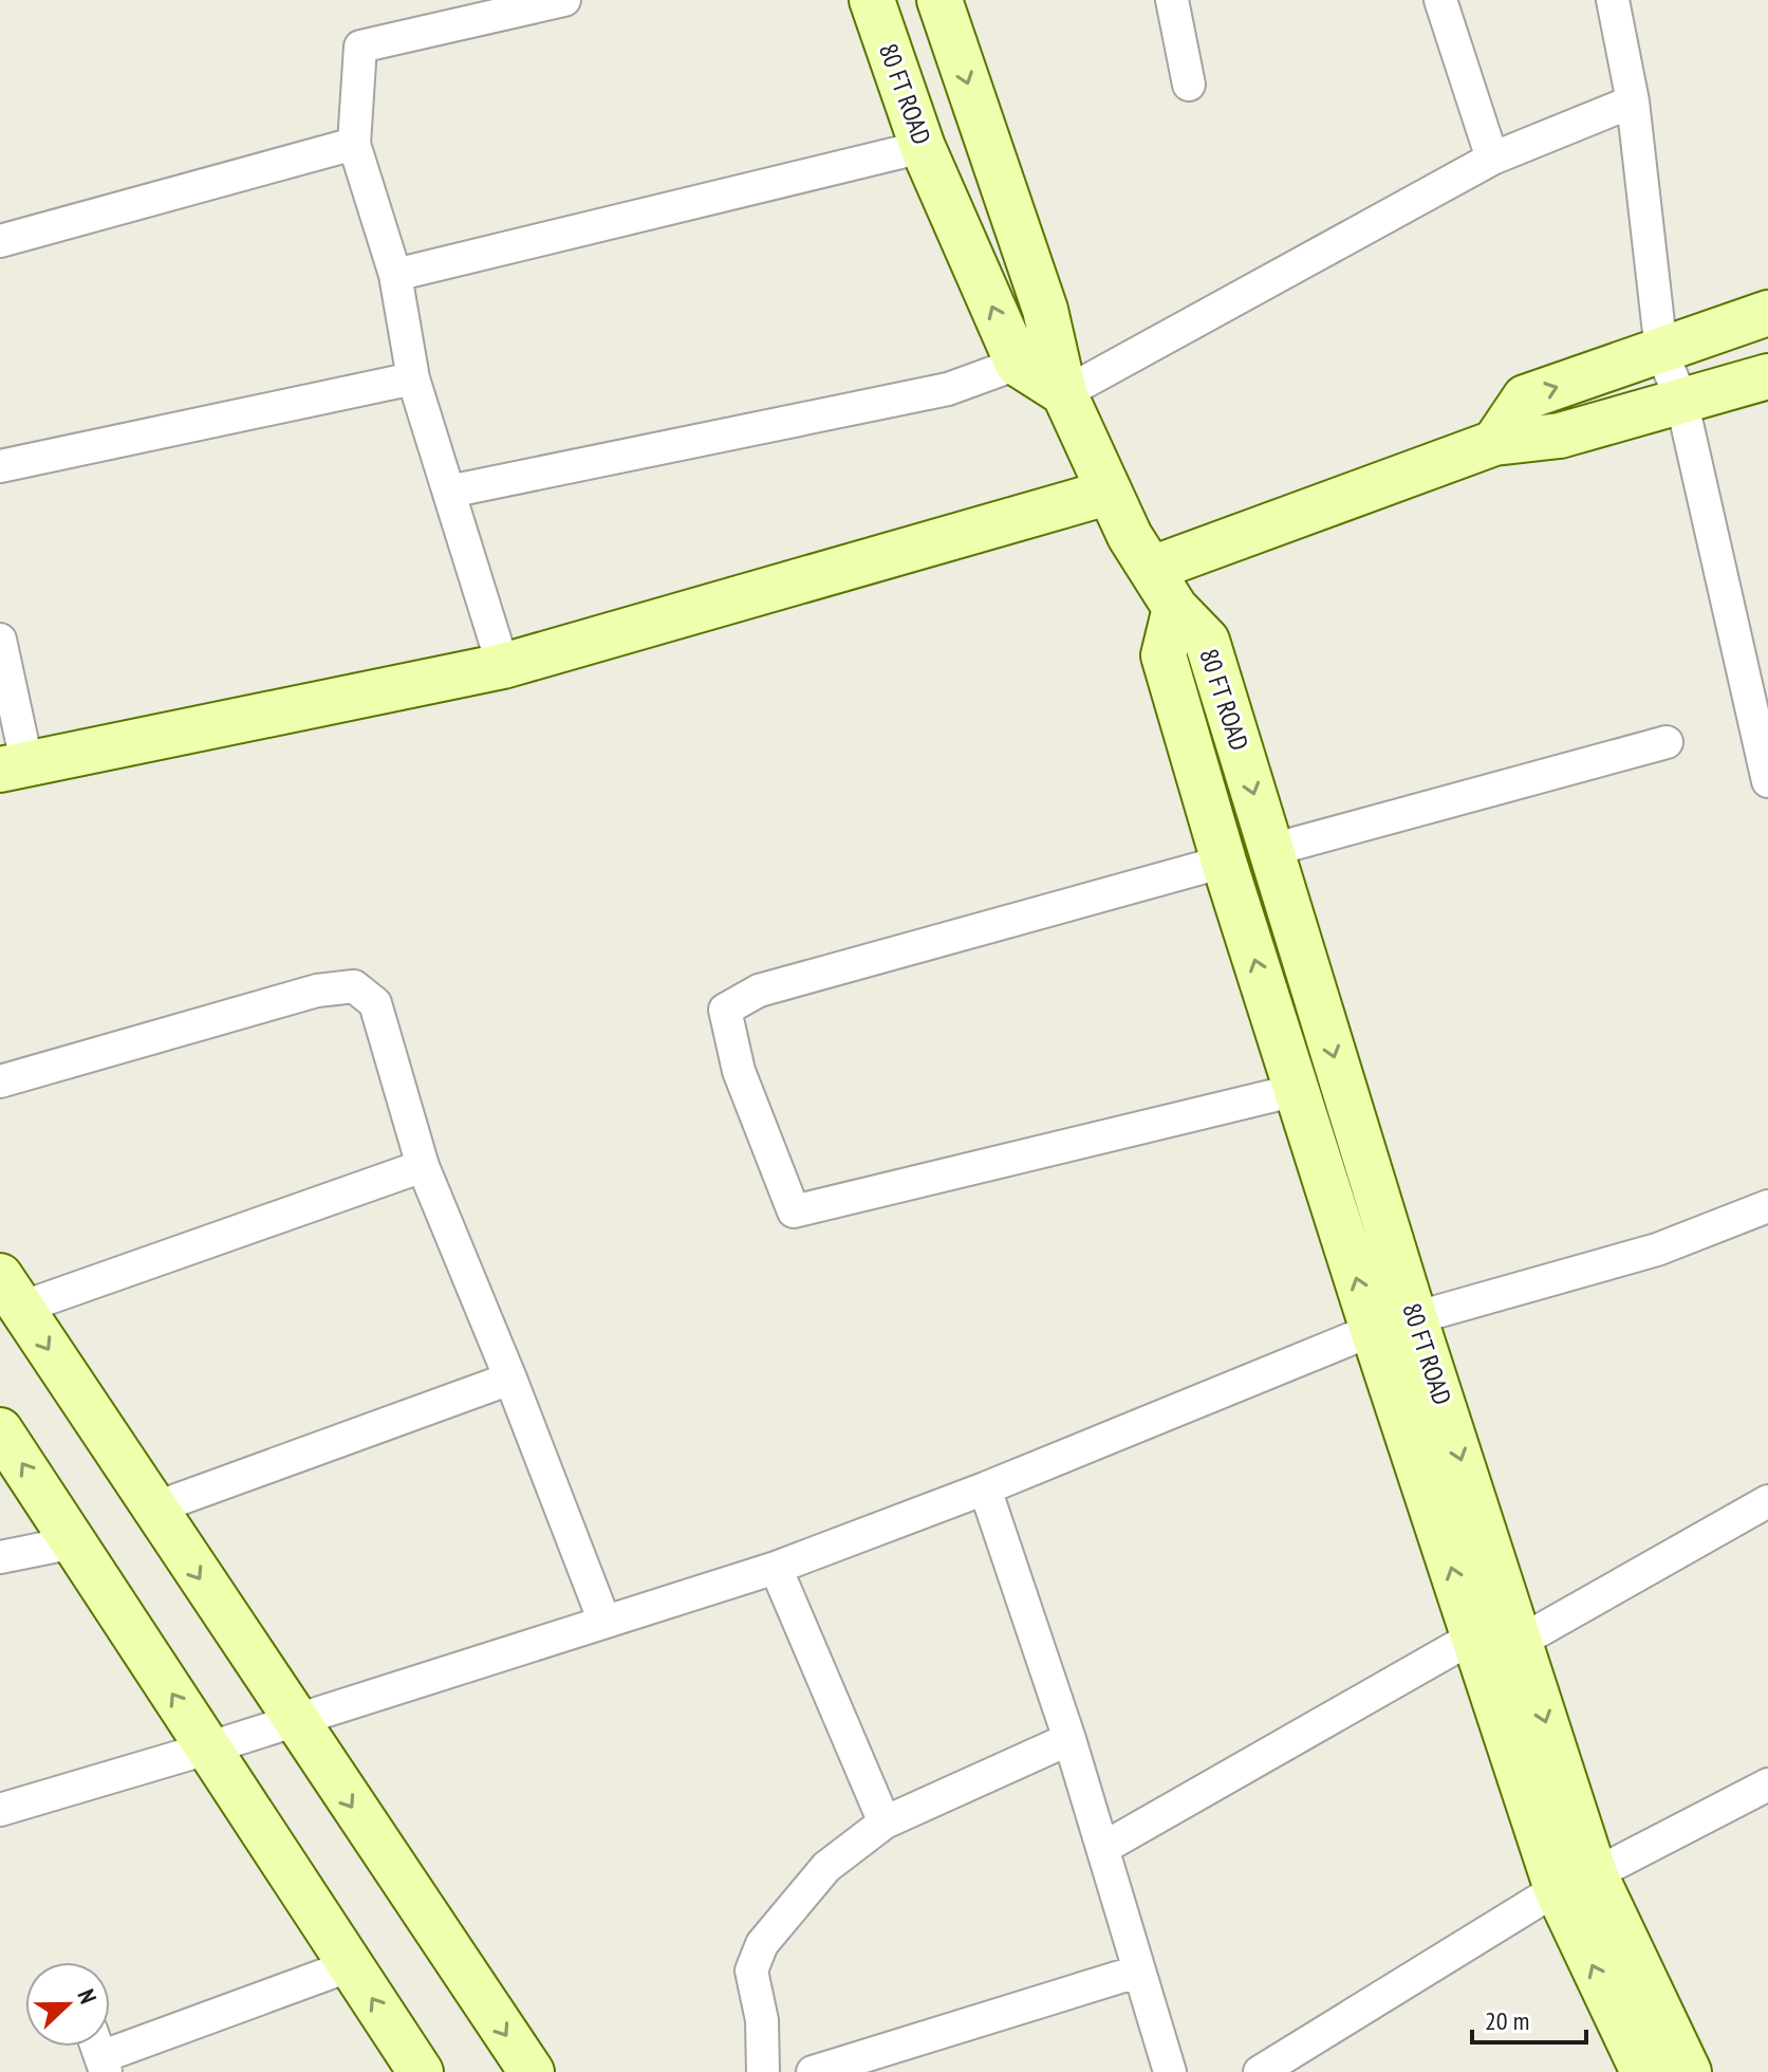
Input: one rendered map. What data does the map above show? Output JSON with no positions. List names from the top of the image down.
{
  "streets": {
    "main road": ["80 FT ROAD"]
  },
  "scale_bar": "20 m",
  "north": "right"
}
